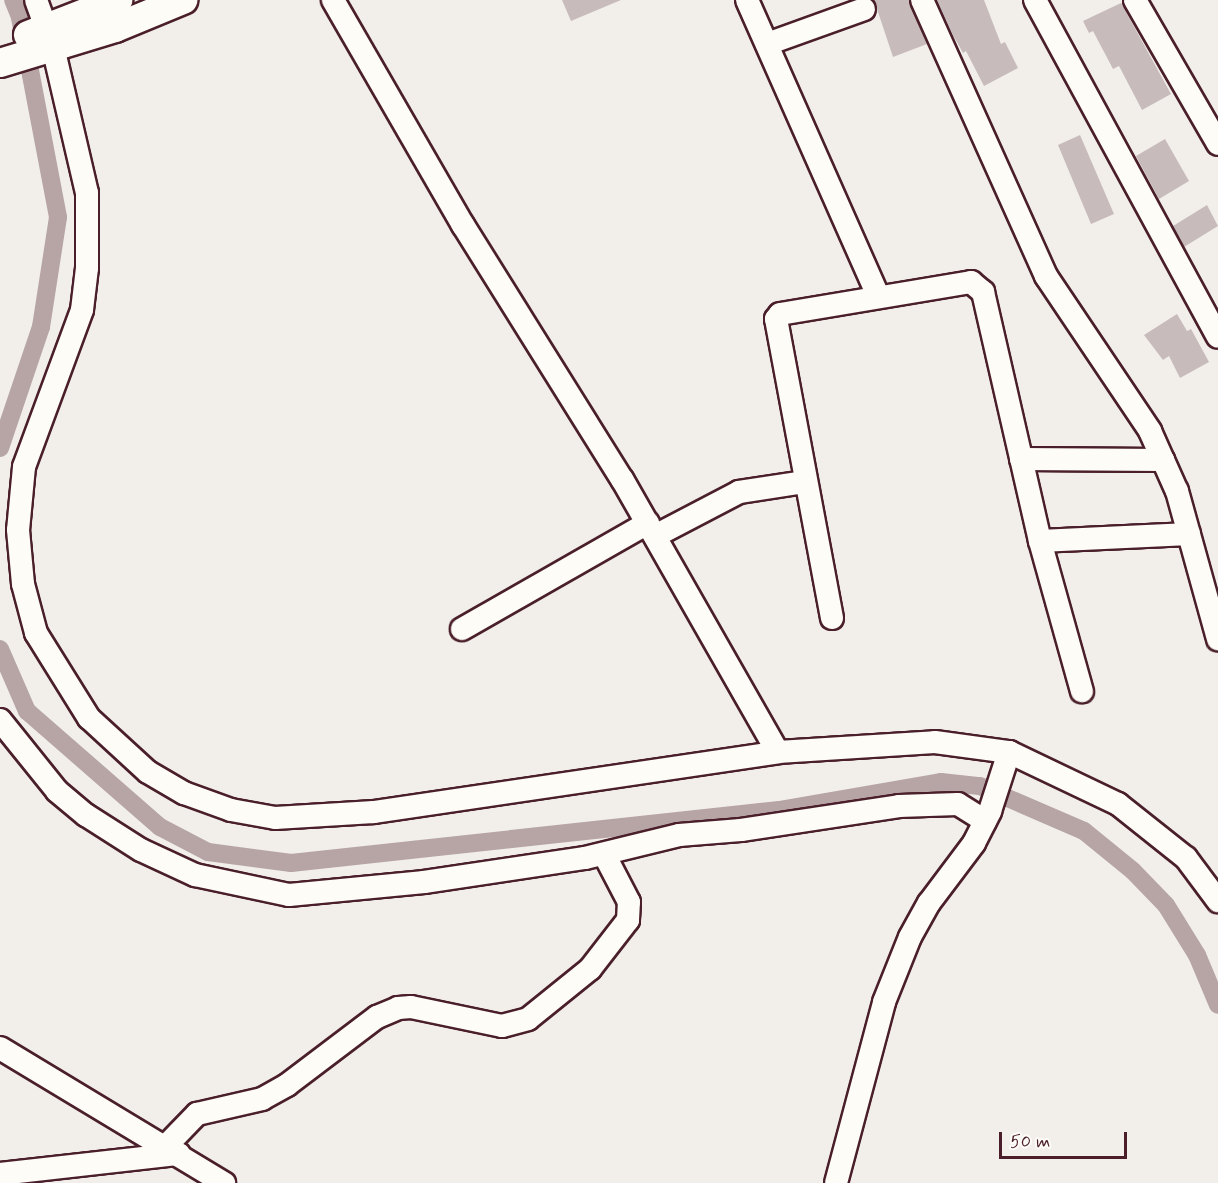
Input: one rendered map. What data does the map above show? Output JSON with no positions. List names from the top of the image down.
{
  "scale_bar": "50 m"
}
